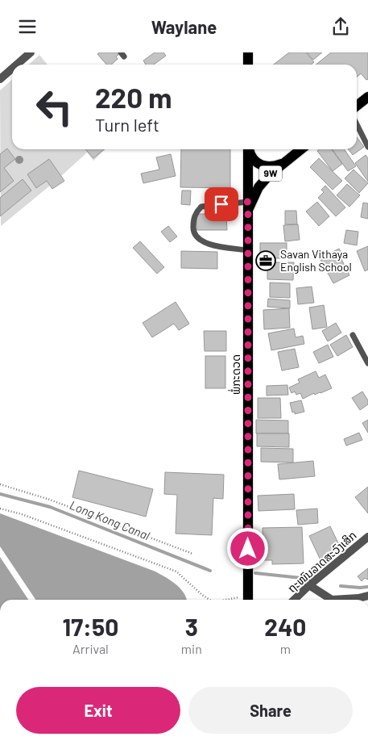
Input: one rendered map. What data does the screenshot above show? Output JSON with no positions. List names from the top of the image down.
{
  "streets": {
    "main road": ["9W", "ພໍ່ກະດວດ"],
    "street": ["ຖະໜົນລາດສະວົງເສິກ"]
  },
  "crossings": [
    ["9W", "ພໍ່ກະດວດ"]
  ],
  "water": ["Long Kong Canal"],
  "places": {
    "office": ["Savan Vithaya English School"]
  },
  "page": {
    "header": "Waylane",
    "turn": ["220 m", "Turn left"],
    "eta": [
      "17:50",
      "Arrival",
      "3",
      "min",
      "240",
      "m"
    ],
    "buttons": ["Exit", "Share"]
  }
}
